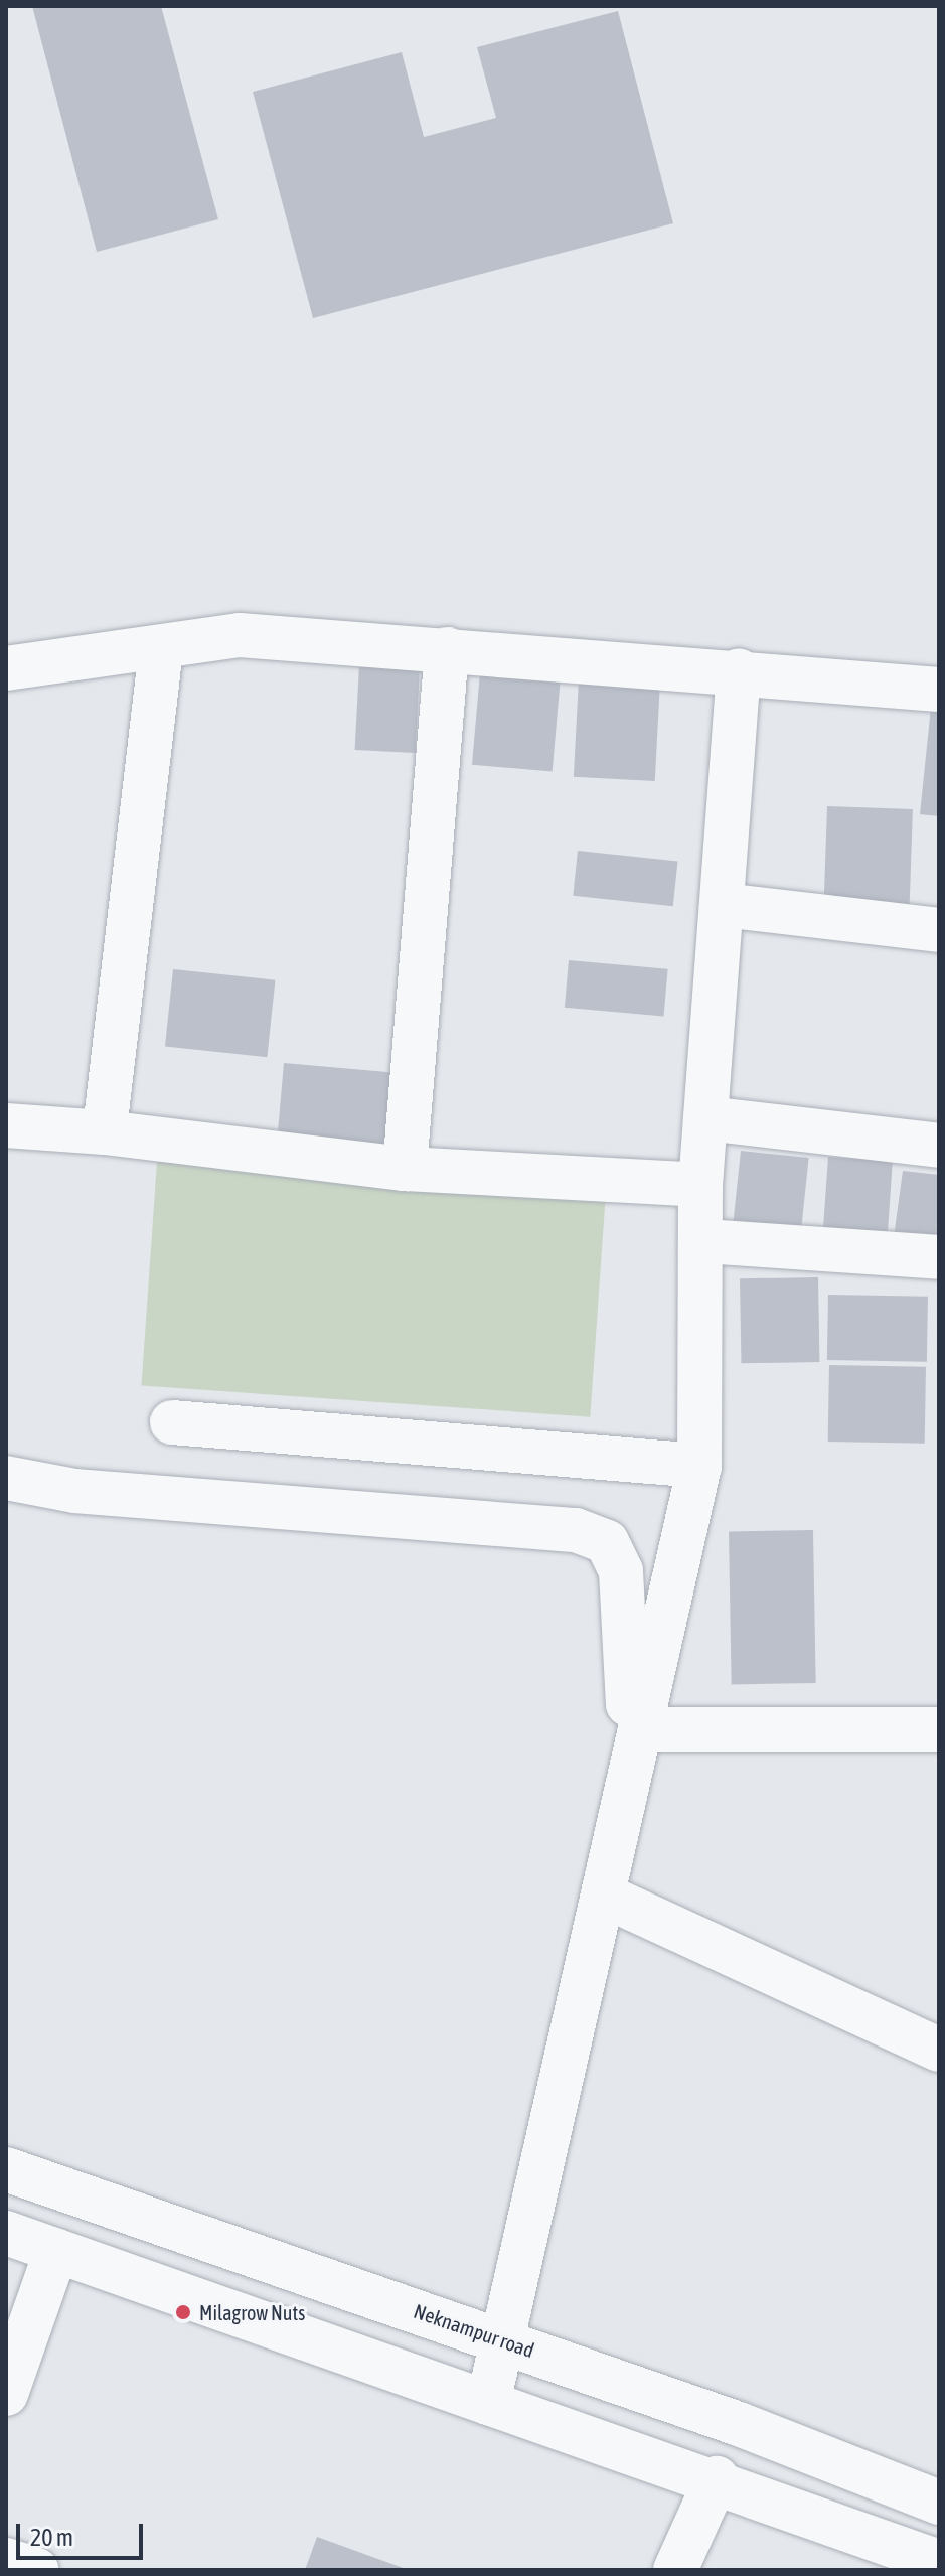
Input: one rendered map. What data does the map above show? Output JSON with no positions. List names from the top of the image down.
{
  "streets": {
    "street": ["Neknampur road"]
  },
  "places": ["Milagrow Nuts"],
  "scale_bar": "20 m"
}
